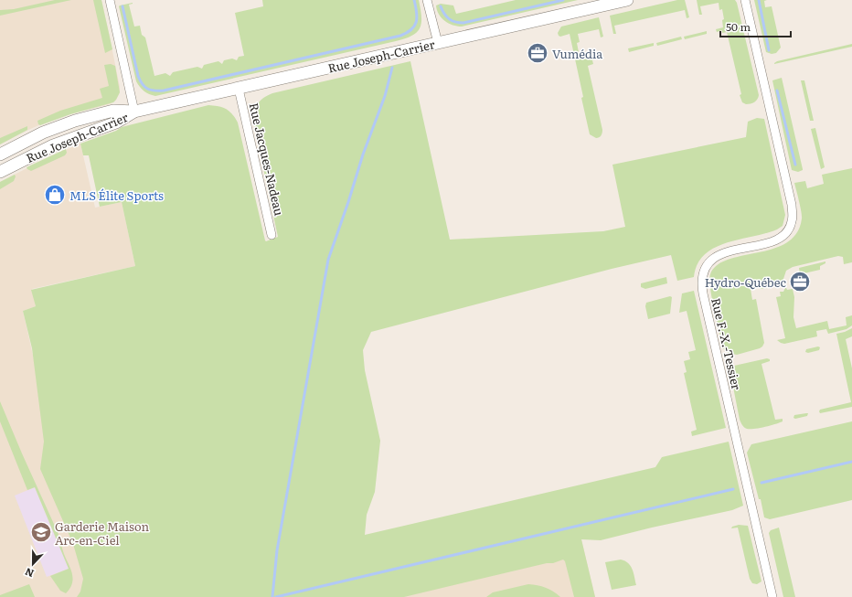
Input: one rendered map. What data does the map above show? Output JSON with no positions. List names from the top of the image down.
{
  "streets": {
    "street": ["Rue Joseph-Carrier", "Rue Jacques-Nadeau", "Rue F.-X.-Tessier"]
  },
  "crossings": [
    ["Rue Joseph-Carrier", "Rue Jacques-Nadeau"]
  ],
  "places": {
    "office": ["Vumédia", "Hydro-Québec"],
    "shop": ["MLS Élite Sports"],
    "school or university": ["Garderie Maison Arc-en-Ciel"]
  },
  "scale_bar": "50 m",
  "north": "bottom"
}
